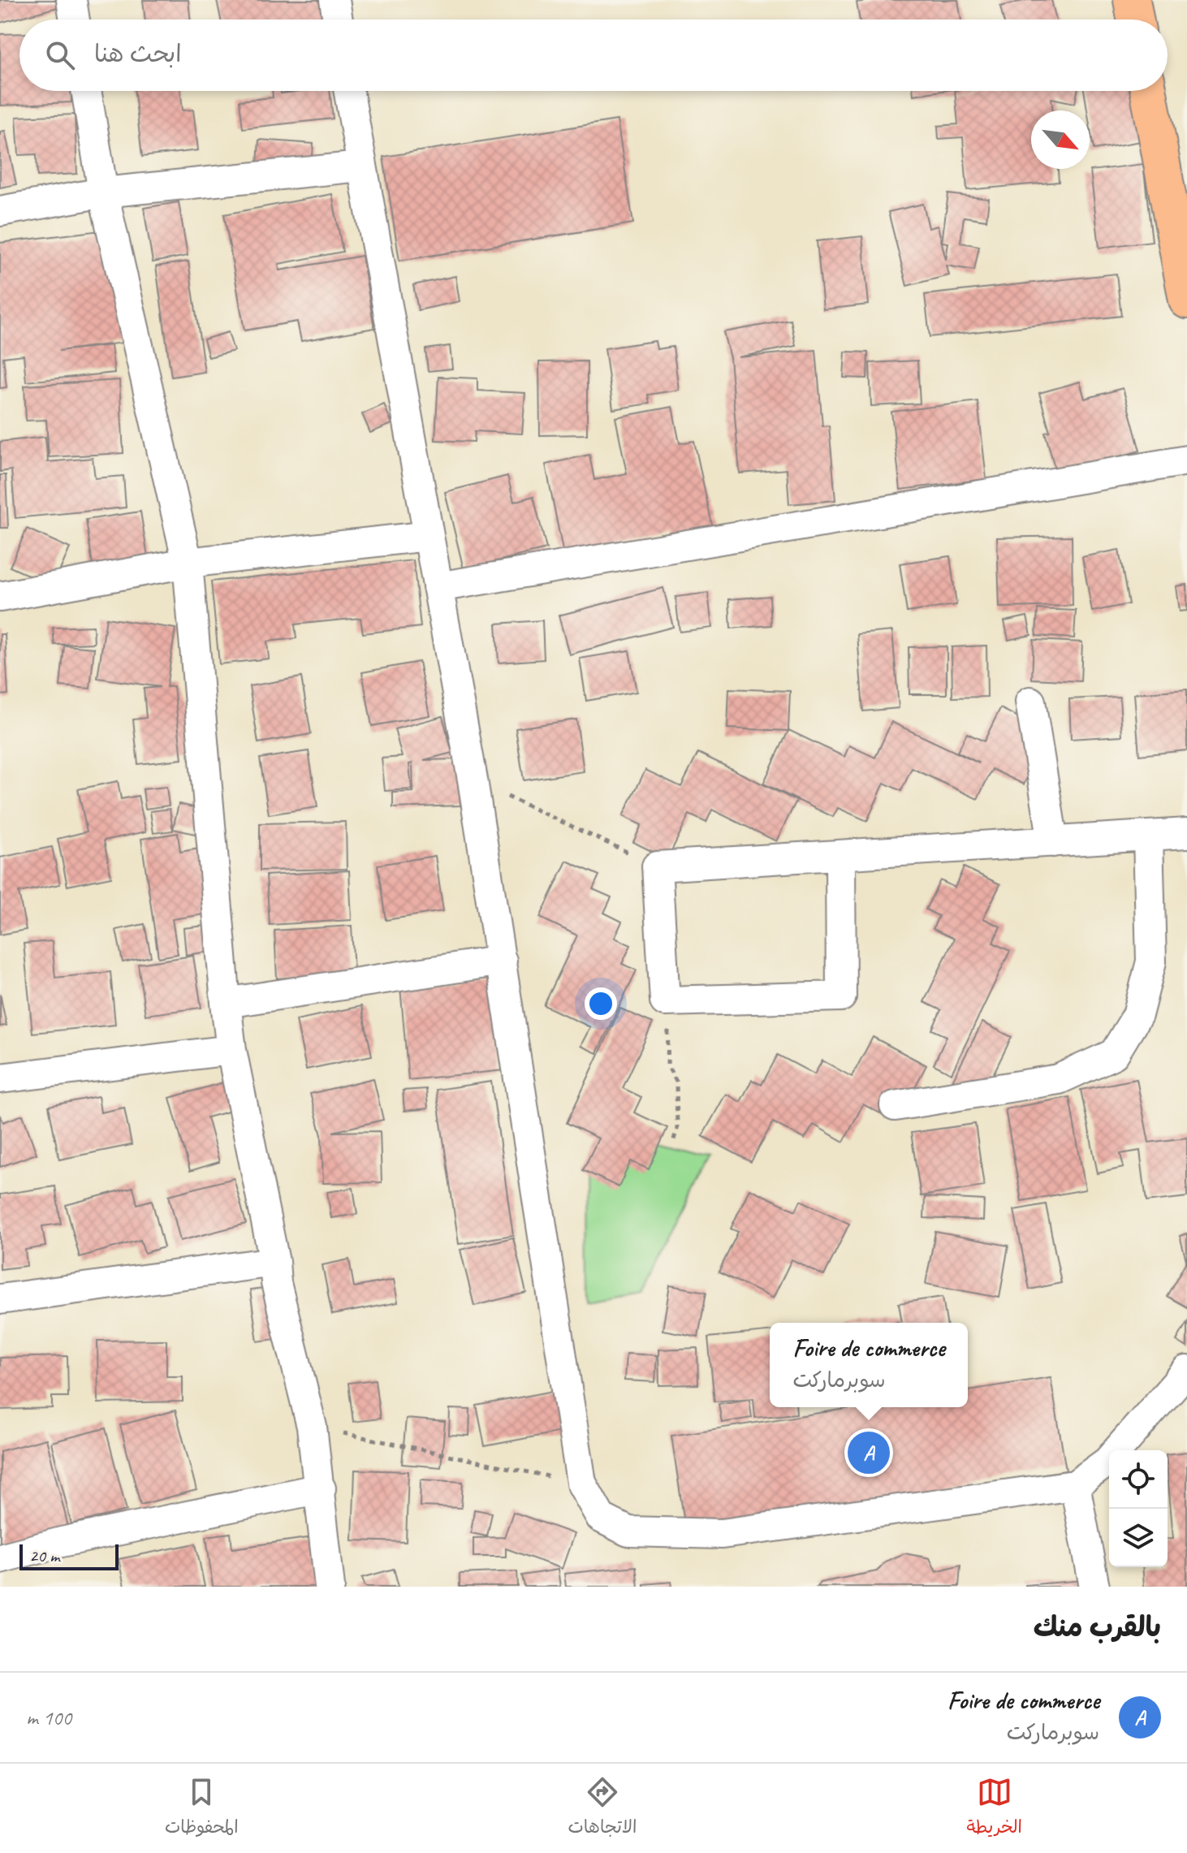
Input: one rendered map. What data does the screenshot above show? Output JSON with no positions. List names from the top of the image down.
{
  "scale_bar": "20 m",
  "north": "bottom right",
  "page": {
    "search": "ابحث هنا",
    "popup": ["Foire de commerce", "سوبرماركت"],
    "pins": "A",
    "scale": "20 m",
    "heading": "بالقرب منك",
    "list": [
      {
        "mark": "A",
        "name": "Foire de commerce",
        "note": "سوبرماركت",
        "value": "100 m"
      }
    ],
    "nav": ["الخريطة", "الاتجاهات", "المحفوظات"]
  }
}
